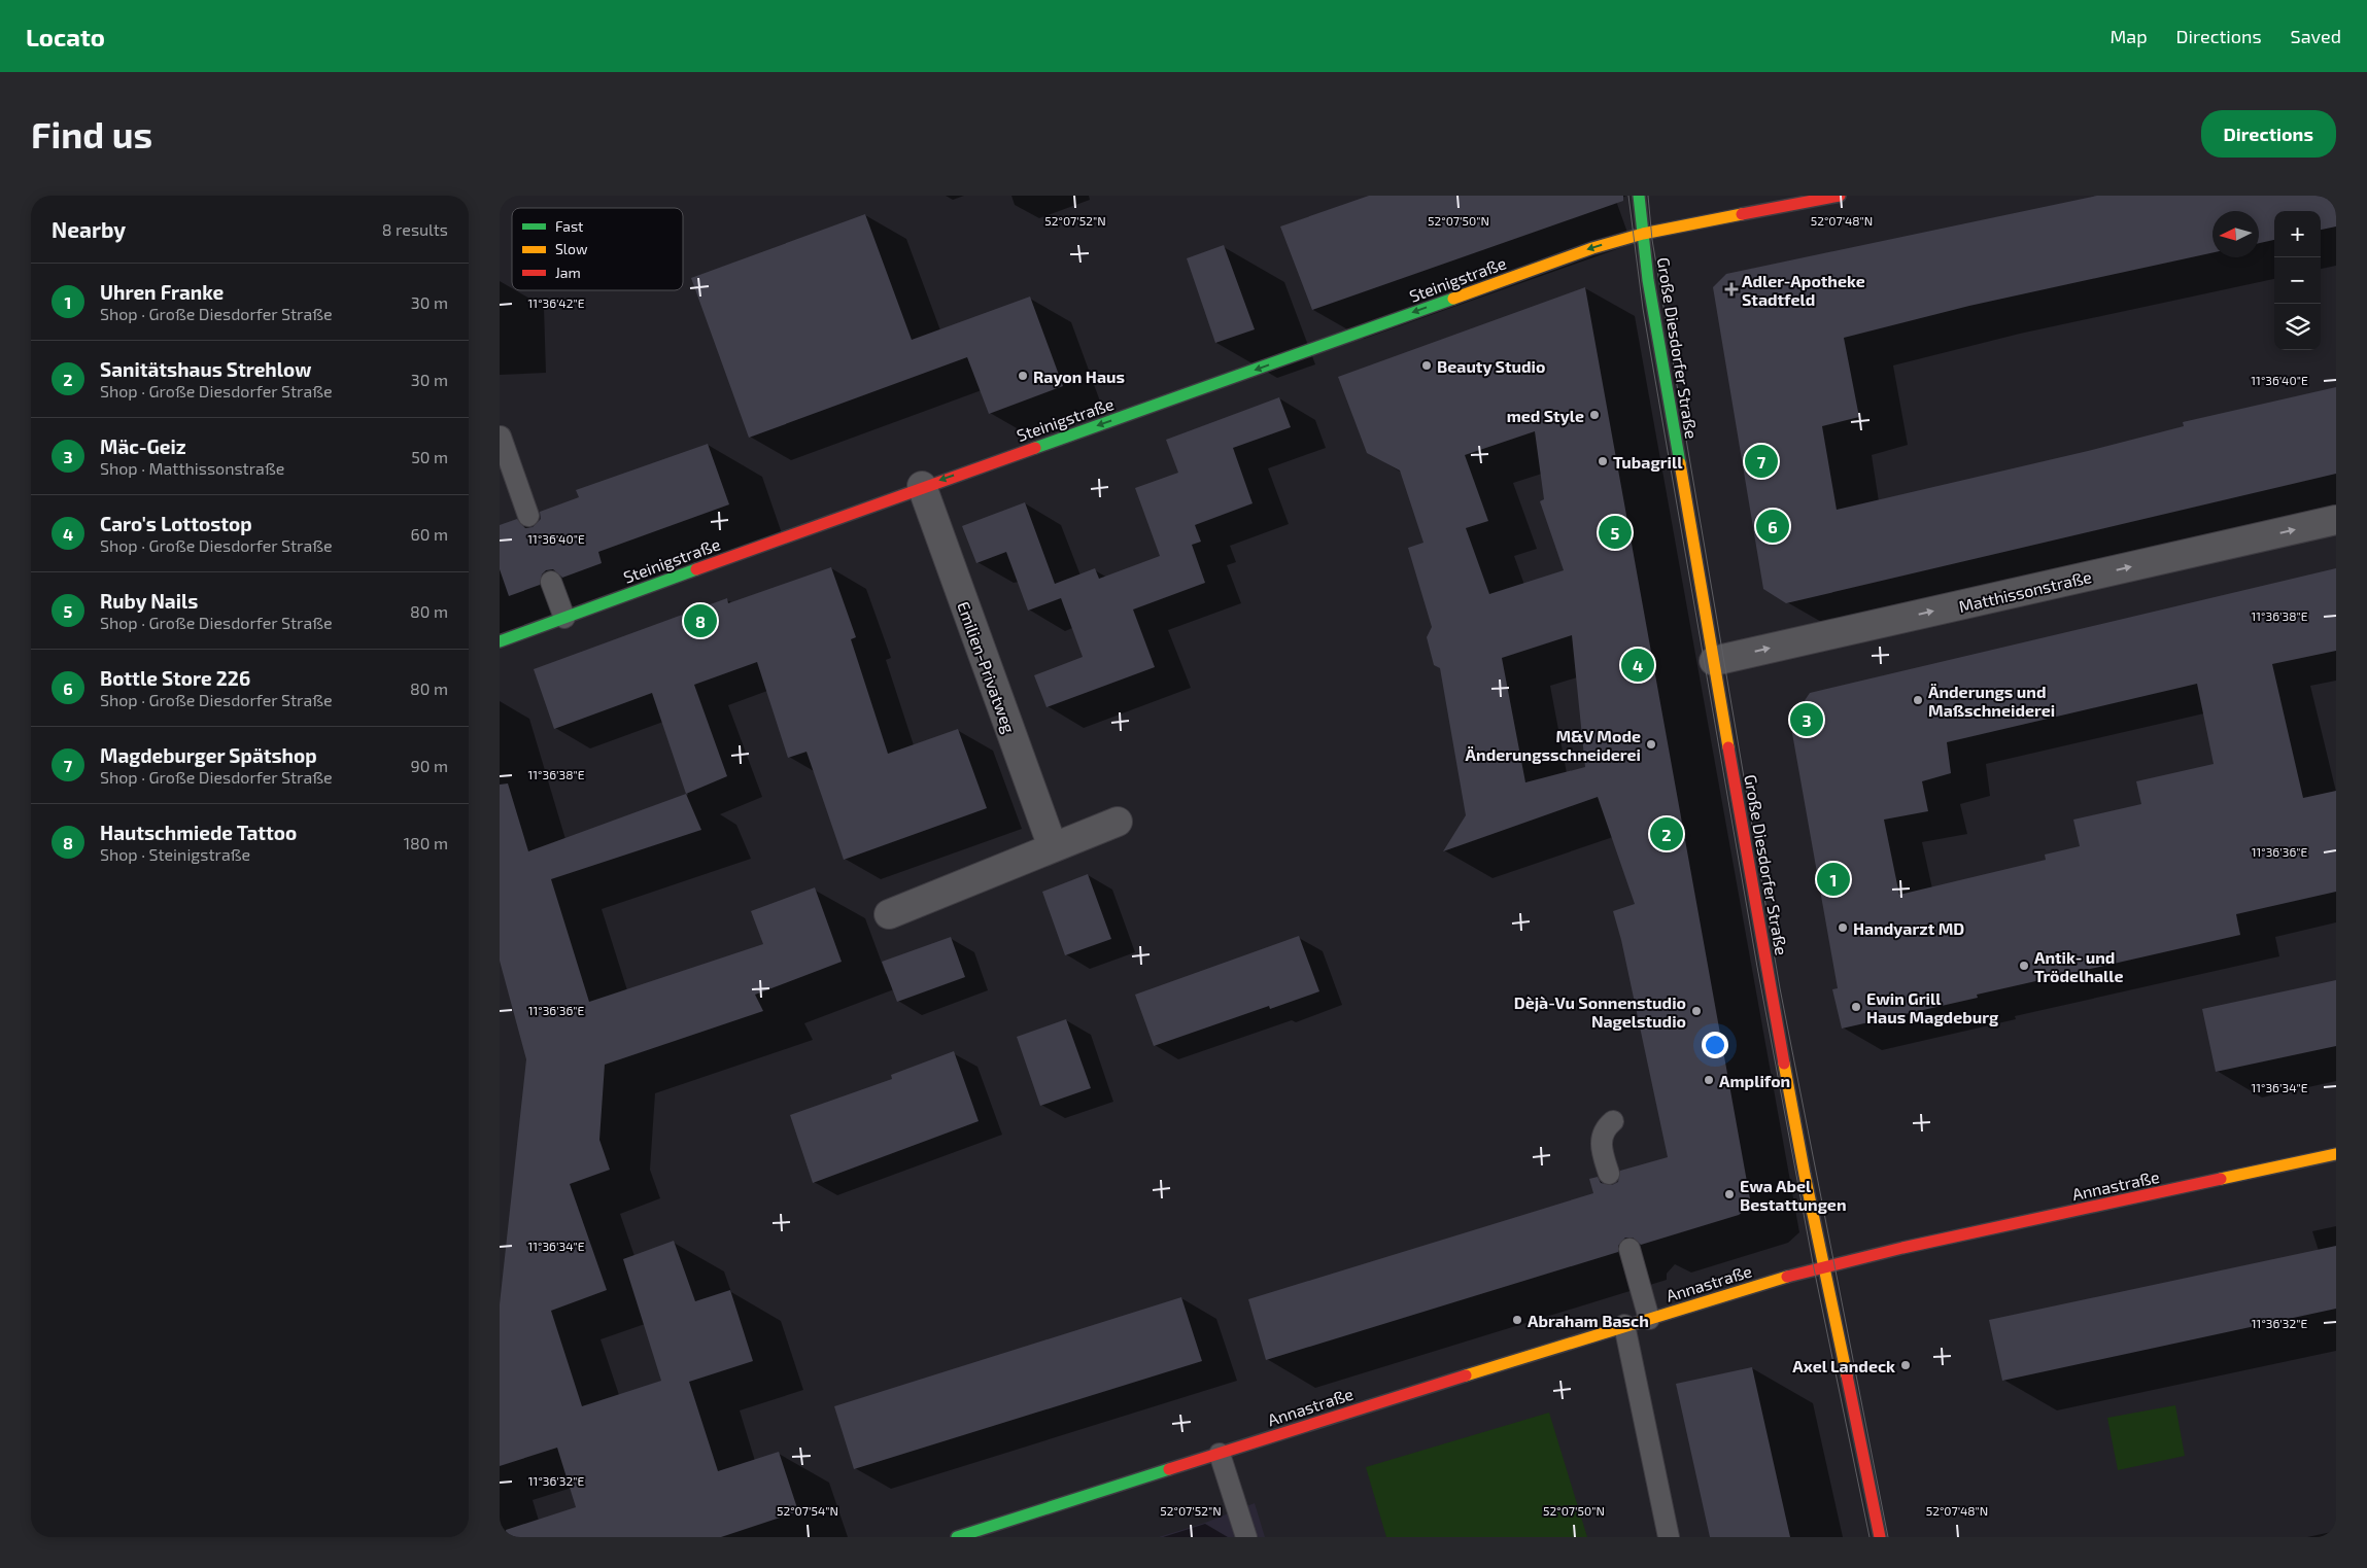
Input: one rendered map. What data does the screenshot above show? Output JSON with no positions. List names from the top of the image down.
{
  "streets": {
    "street": [
      "Steinigstraße",
      "Große Diesdorfer Straße",
      "Matthissonstraße",
      "Emilien-Privatweg",
      "Annastraße"
    ]
  },
  "crossings": [
    ["Steinigstraße", "Große Diesdorfer Straße"],
    ["Steinigstraße", "Emilien-Privatweg"],
    ["Große Diesdorfer Straße", "Matthissonstraße"],
    ["Große Diesdorfer Straße", "Annastraße"]
  ],
  "one_way": ["Steinigstraße", "Matthissonstraße"],
  "places": {
    "health": ["Adler-Apotheke Stadtfeld"],
    "other": [
      "Beauty Studio",
      "Rayon Haus",
      "med Style",
      "Tubagrill",
      "Änderungs und Maßschneiderei",
      "M&V Mode Änderungsschneiderei",
      "Handyarzt MD",
      "Antik- und Trödelhalle",
      "Ewin Grill Haus Magdeburg",
      "Dèjà-Vu Sonnenstudio Nagelstudio",
      "Amplifon",
      "Ewa Abel Bestattungen",
      "Abraham Basch",
      "Axel Landeck"
    ]
  },
  "legend": ["Fast", "Slow", "Jam"],
  "north": "left",
  "page": {
    "header": "Locato",
    "nav": ["Map", "Directions", "Saved"],
    "buttons": "Directions",
    "title": "Find us",
    "heading": ["Nearby", "8 results"],
    "map_buttons": ["+", "−"],
    "list": [
      {
        "mark": "1",
        "name": "Uhren Franke",
        "note": "Shop · Große Diesdorfer Straße",
        "value": "30 m"
      },
      {
        "mark": "2",
        "name": "Sanitätshaus Strehlow",
        "note": "Shop · Große Diesdorfer Straße",
        "value": "30 m"
      },
      {
        "mark": "3",
        "name": "Mäc-Geiz",
        "note": "Shop · Matthissonstraße",
        "value": "50 m"
      },
      {
        "mark": "4",
        "name": "Caro's Lottostop",
        "note": "Shop · Große Diesdorfer Straße",
        "value": "60 m"
      },
      {
        "mark": "5",
        "name": "Ruby Nails",
        "note": "Shop · Große Diesdorfer Straße",
        "value": "80 m"
      },
      {
        "mark": "6",
        "name": "Bottle Store 226",
        "note": "Shop · Große Diesdorfer Straße",
        "value": "80 m"
      },
      {
        "mark": "7",
        "name": "Magdeburger Spätshop",
        "note": "Shop · Große Diesdorfer Straße",
        "value": "90 m"
      },
      {
        "mark": "8",
        "name": "Hautschmiede Tattoo",
        "note": "Shop · Steinigstraße",
        "value": "180 m"
      }
    ],
    "pins": [
      "7",
      "6",
      "5",
      "8",
      "4",
      "3",
      "2",
      "1"
    ]
  },
  "coordinates": [
    "52°07'52\"N",
    "52°07'50\"N",
    "52°07'48\"N",
    "11°36'42\"E",
    "11°36'40\"E",
    "11°36'38\"E",
    "11°36'36\"E",
    "11°36'34\"E",
    "11°36'32\"E",
    "52°07'54\"N"
  ]
}
